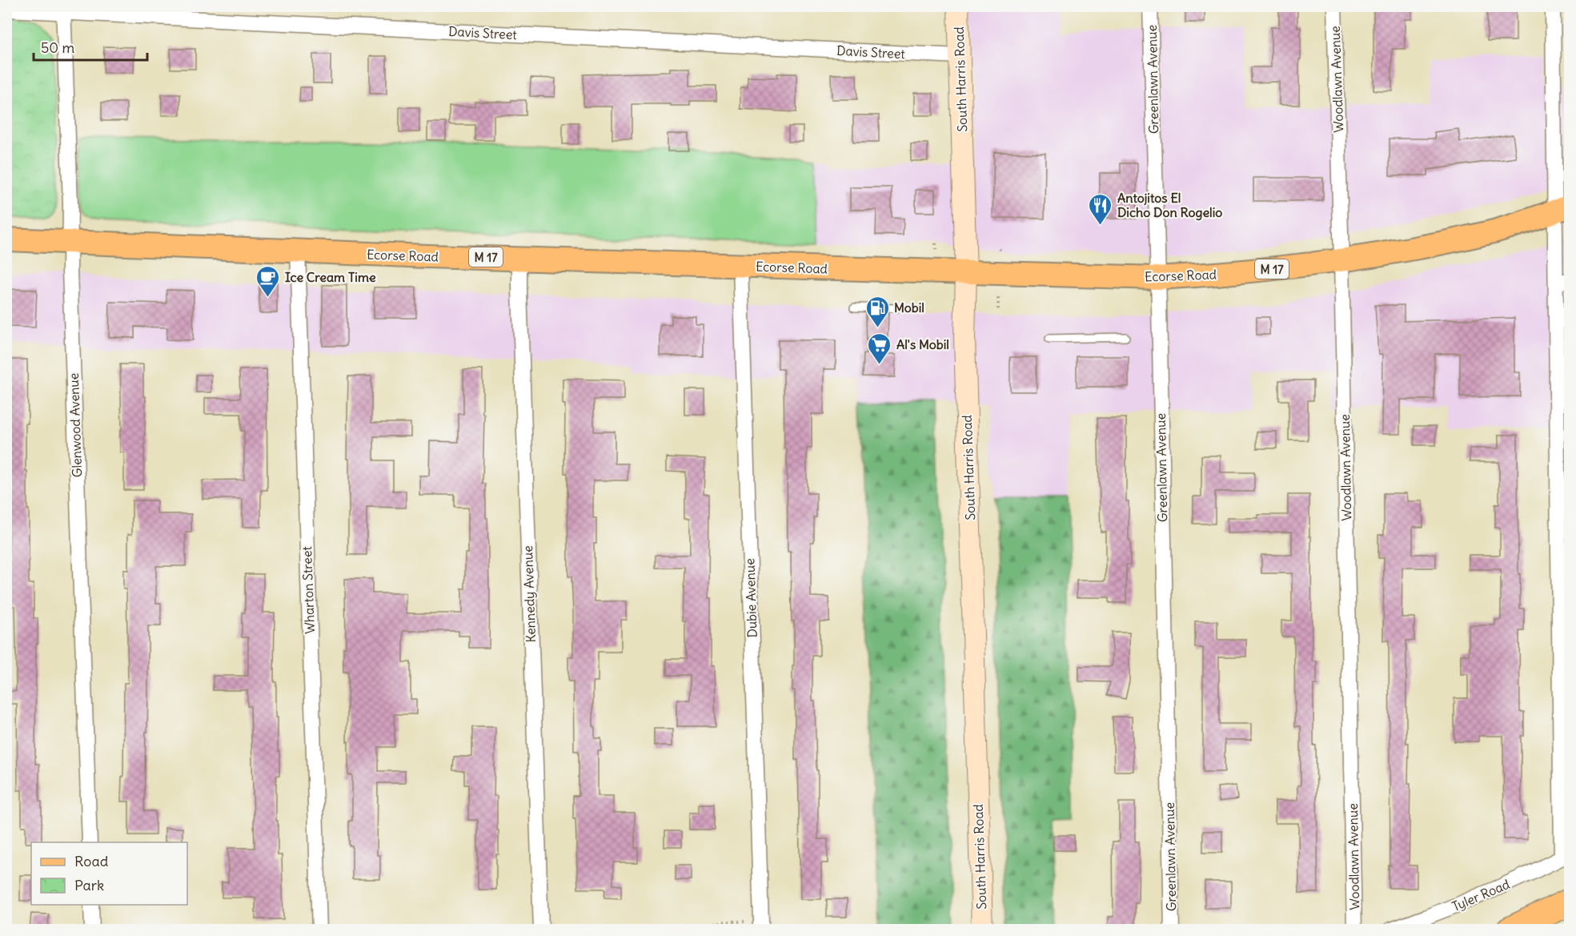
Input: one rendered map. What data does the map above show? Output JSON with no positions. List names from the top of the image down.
{
  "streets": {
    "main road": ["South Harris Road", "Ecorse Road", "M 17"],
    "street": [
      "Davis Street",
      "Greenlawn Avenue",
      "Woodlawn Avenue",
      "Glenwood Avenue",
      "Wharton Street",
      "Kennedy Avenue",
      "Dubie Avenue",
      "Tyler Road"
    ]
  },
  "crossings": [
    ["Davis Street", "South Harris Road"],
    ["Davis Street", "Glenwood Avenue"],
    ["South Harris Road", "Ecorse Road"],
    ["Greenlawn Avenue", "Ecorse Road"],
    ["Woodlawn Avenue", "Ecorse Road"],
    ["Ecorse Road", "Glenwood Avenue"],
    ["Ecorse Road", "Wharton Street"],
    ["Ecorse Road", "Kennedy Avenue"],
    ["Ecorse Road", "Dubie Avenue"]
  ],
  "places": {
    "restaurant": ["Antojitos El Dicho Don Rogelio"],
    "cafe": ["Ice Cream Time"],
    "fuel station": ["Mobil"],
    "supermarket": ["Al's Mobil"]
  },
  "legend": ["Road", "Park"],
  "scale_bar": "50 m"
}
